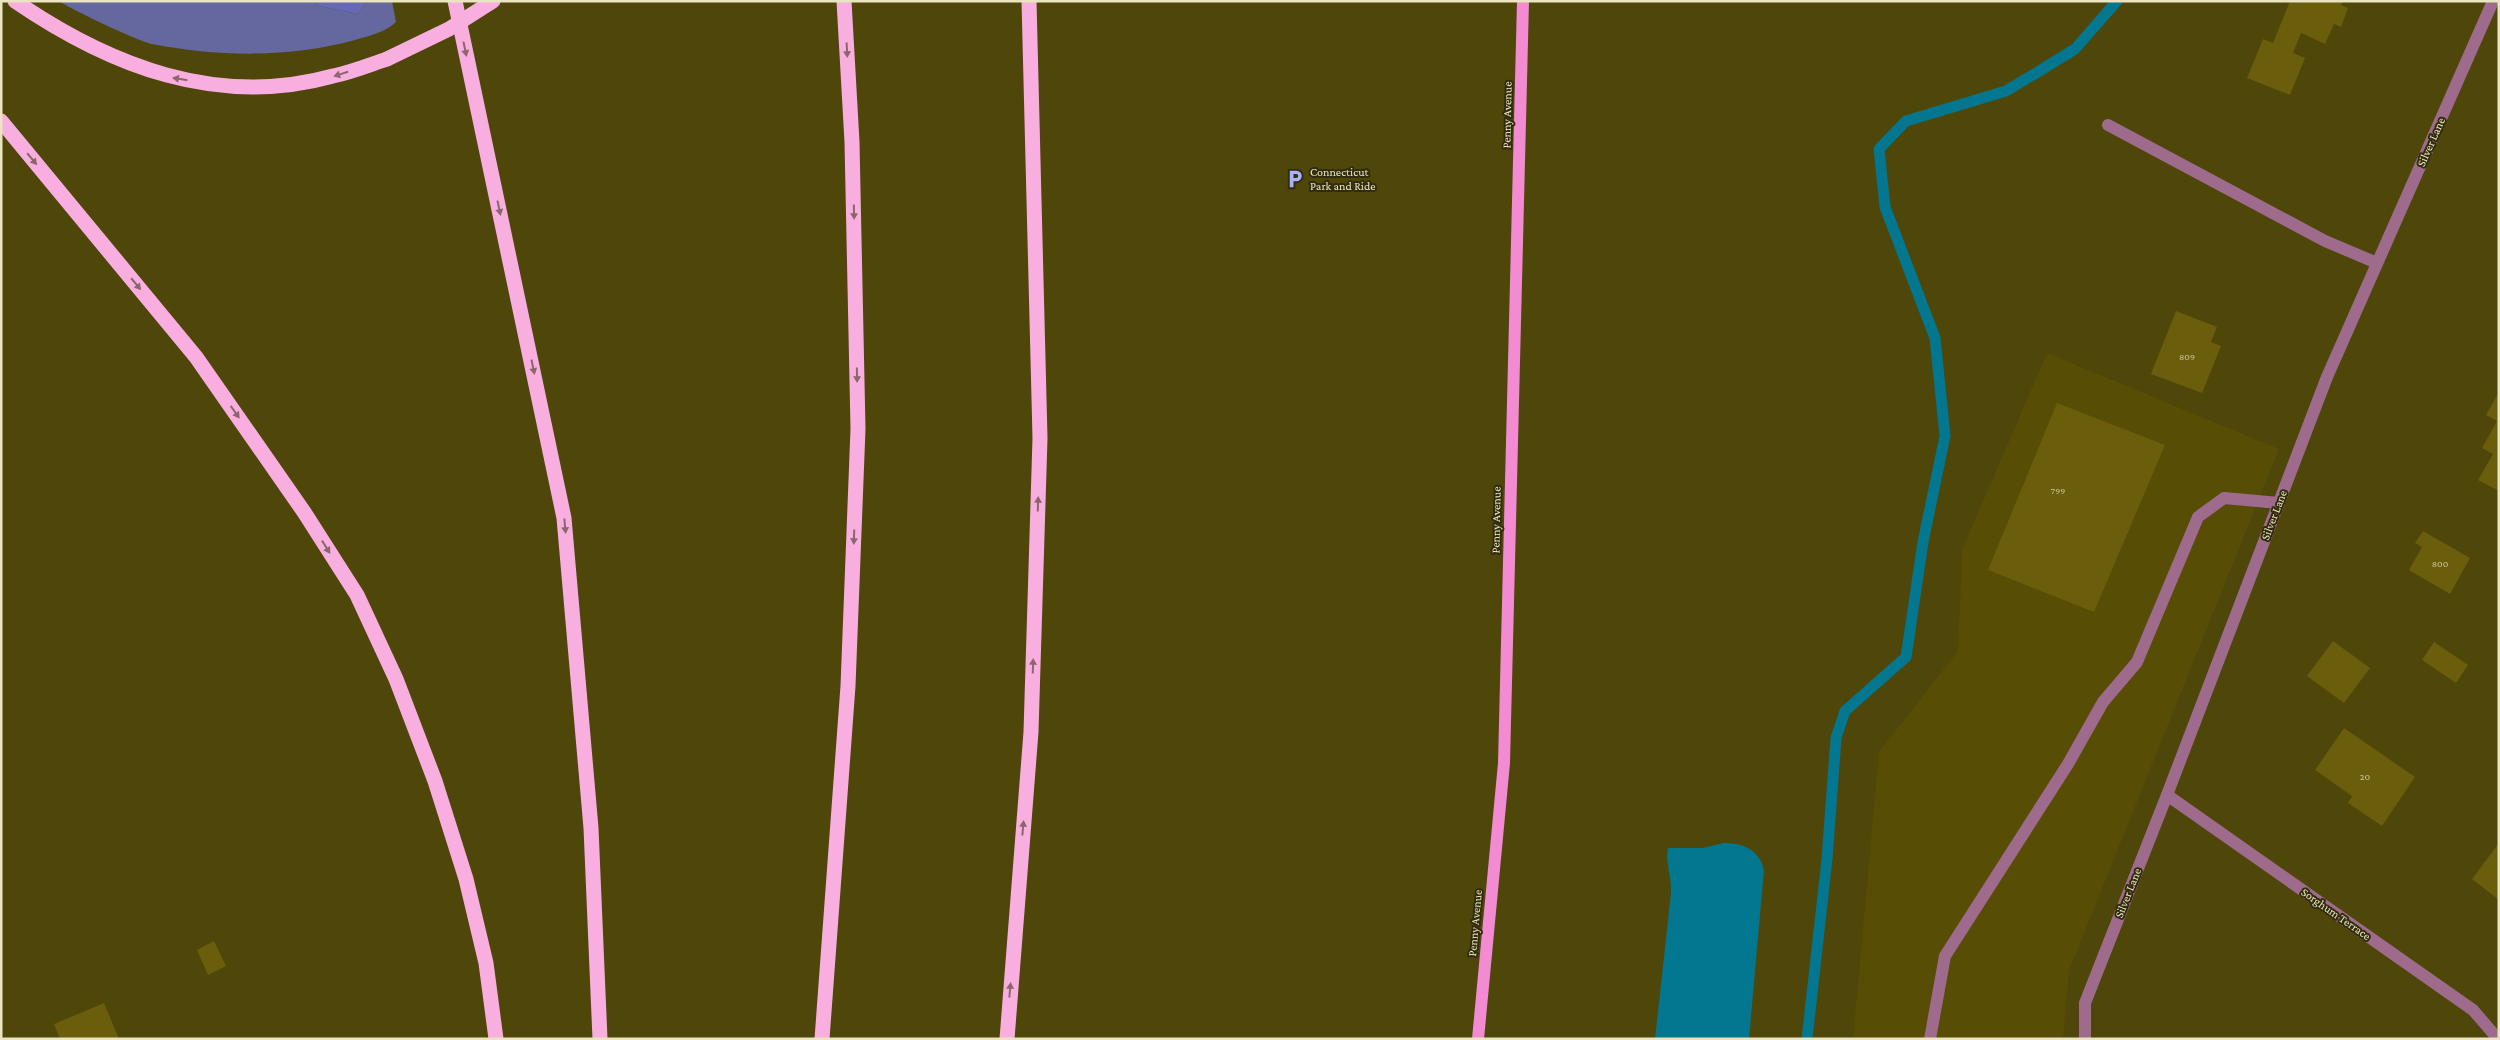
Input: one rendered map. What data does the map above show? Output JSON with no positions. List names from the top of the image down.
{
  "streets": {
    "main road": ["Penny Avenue"],
    "street": ["Silver Lane", "Sorghum Terrace"]
  },
  "crossings": [
    ["Silver Lane", "Sorghum Terrace"]
  ],
  "places": {
    "parking": ["Connecticut Park and Ride"]
  },
  "house_numbers": [
    "809",
    "799",
    "800",
    "20"
  ]
}
